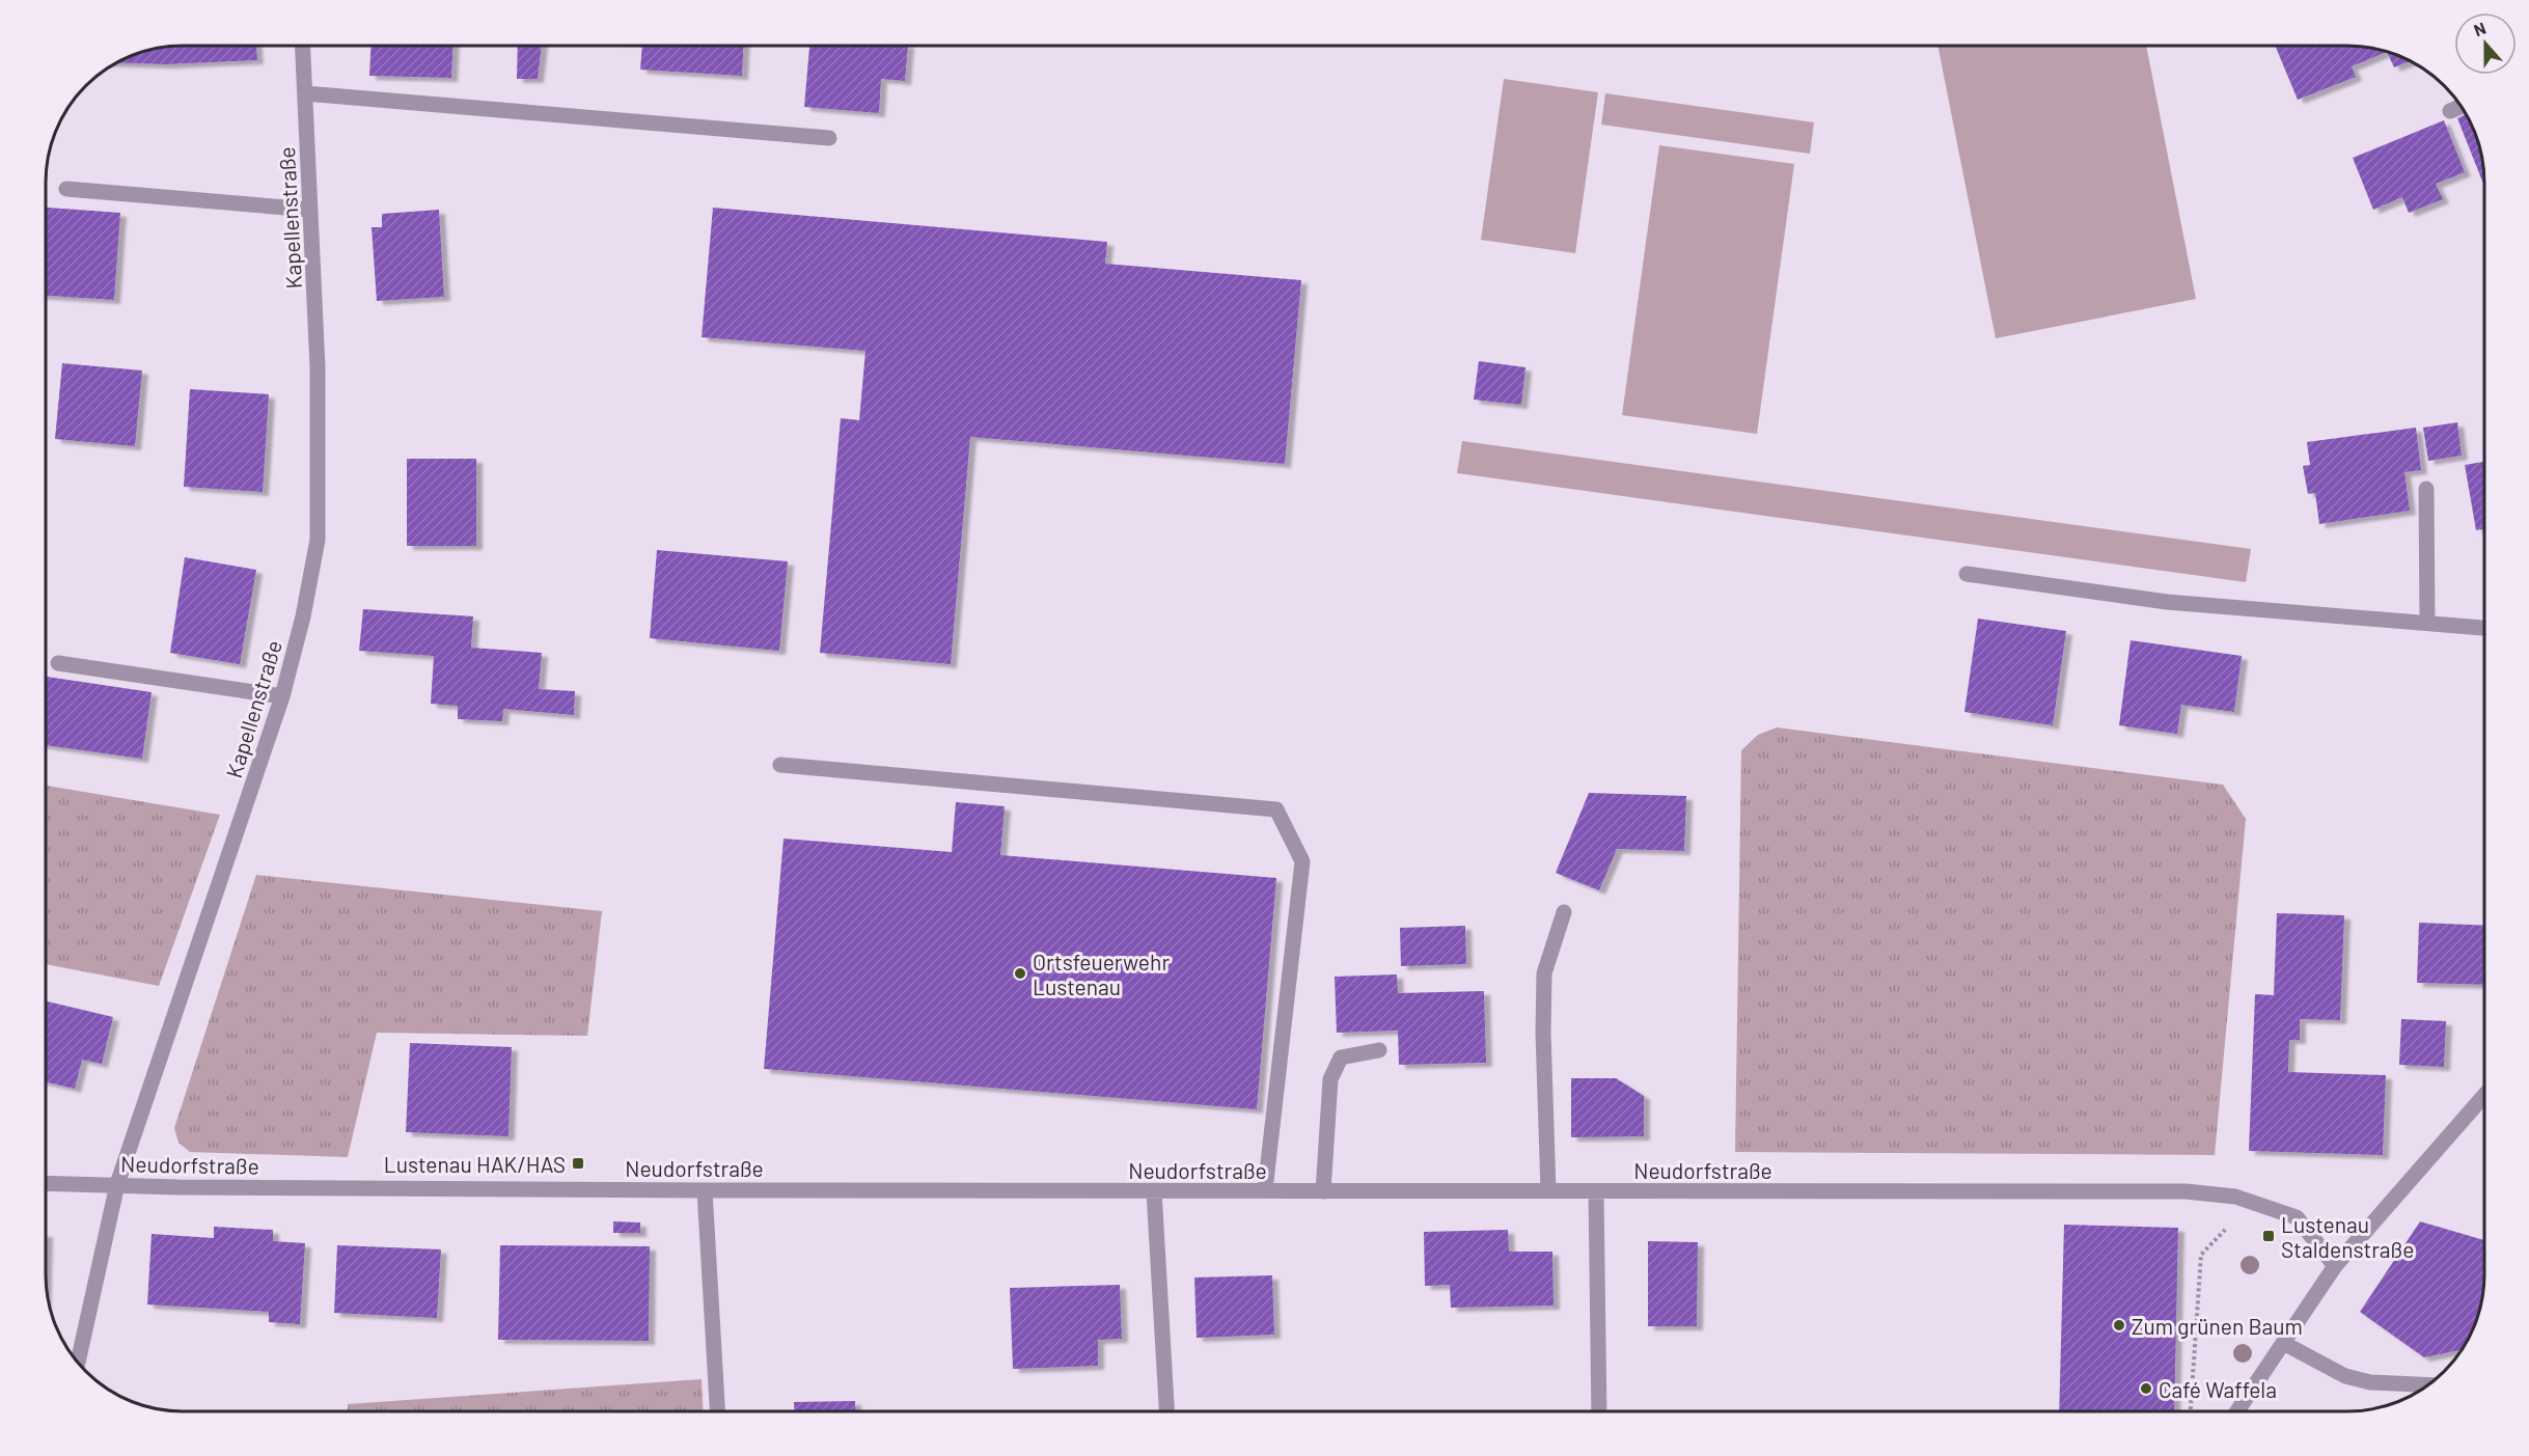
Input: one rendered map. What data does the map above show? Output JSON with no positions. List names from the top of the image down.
{
  "streets": {
    "street": ["Kapellenstraße", "Neudorfstraße"]
  },
  "crossings": [
    ["Kapellenstraße", "Neudorfstraße"]
  ],
  "places": {
    "other": ["Ortsfeuerwehr Lustenau", "Zum grünen Baum", "Café Waffela"],
    "transit": ["Lustenau HAK/HAS", "Lustenau Staldenstraße"]
  },
  "north": "top"
}
